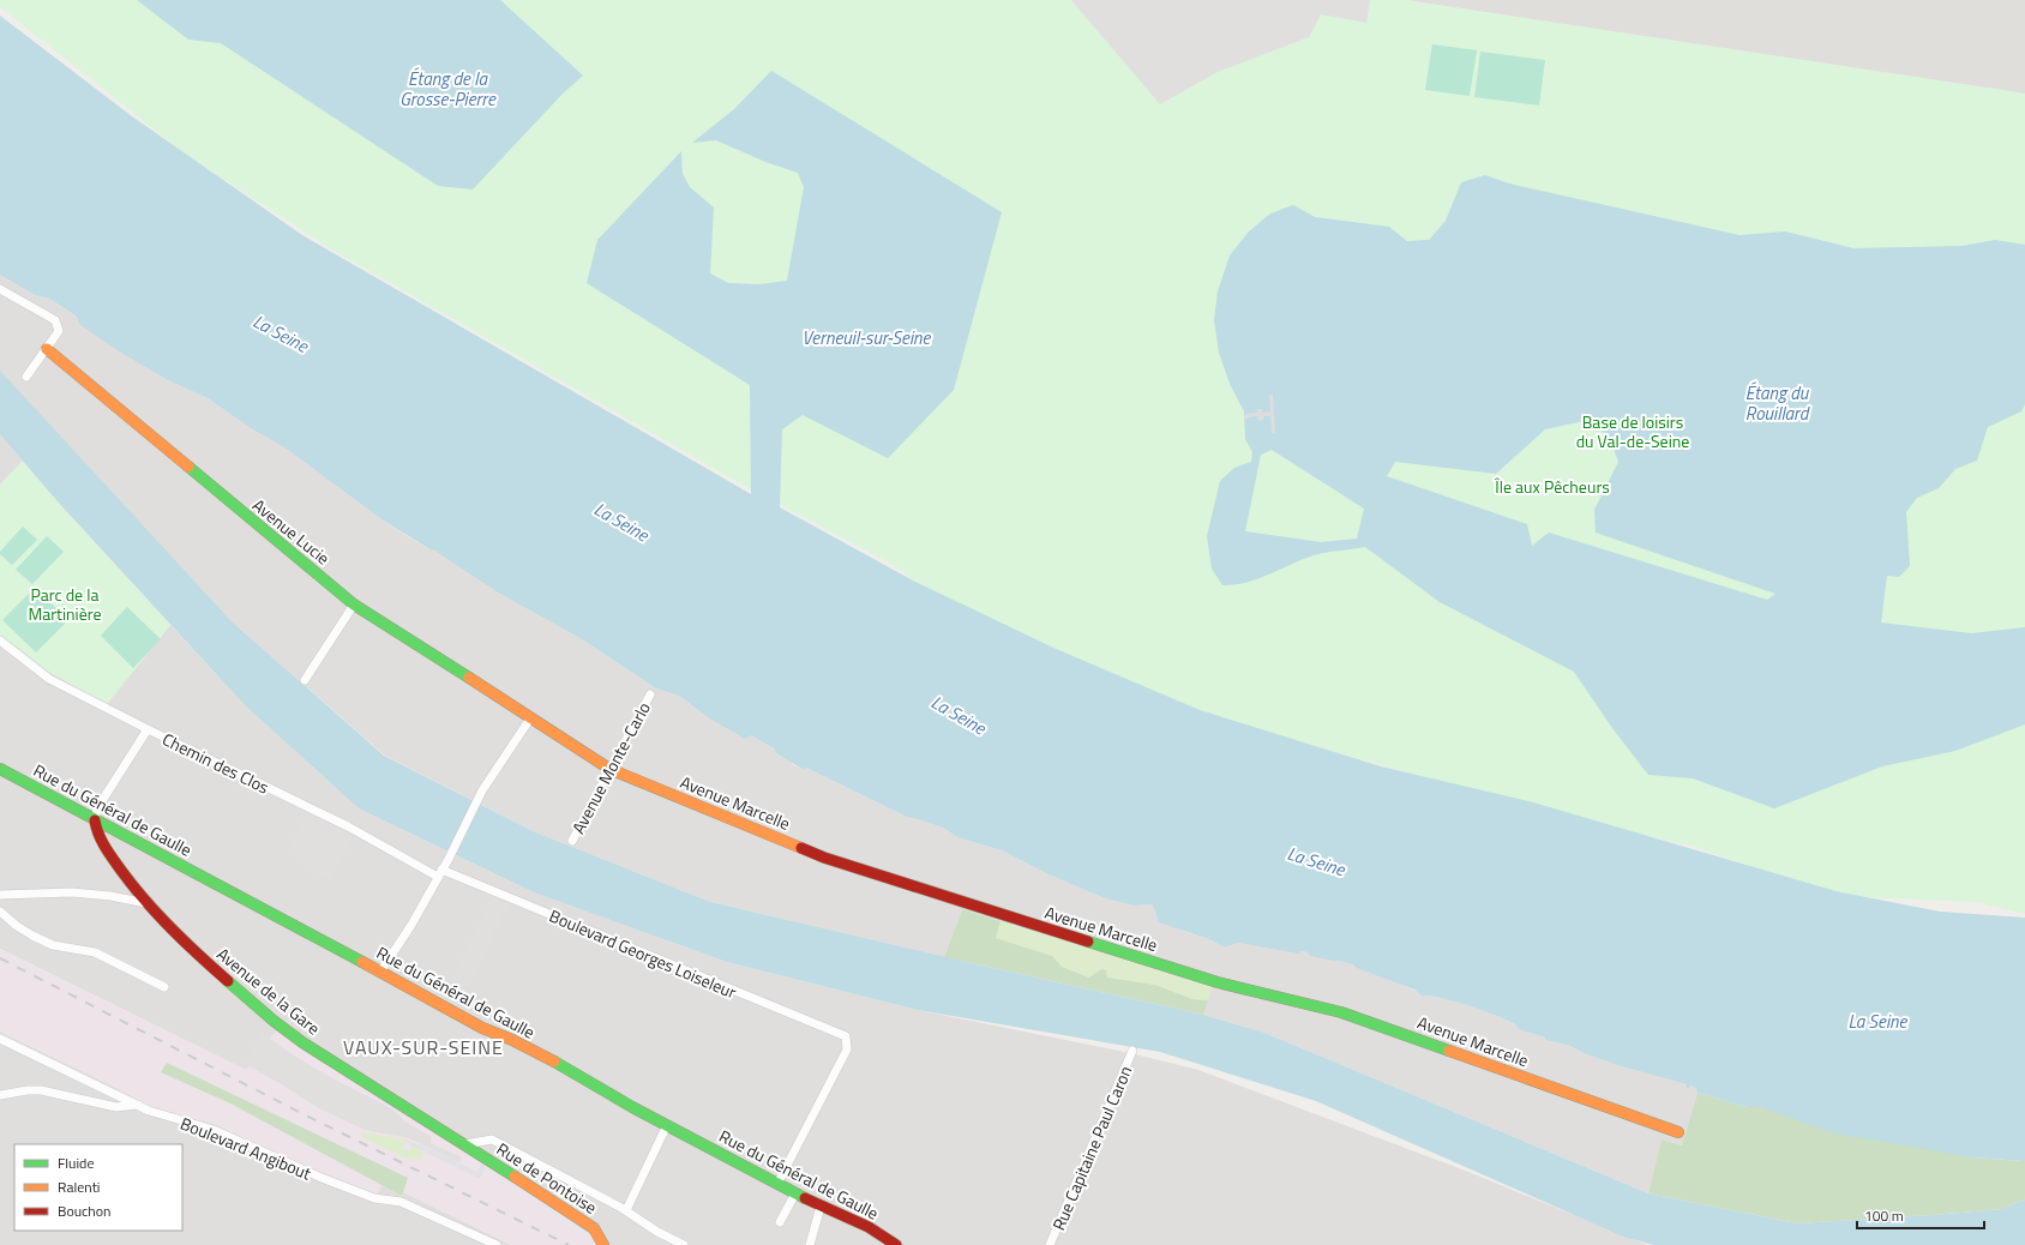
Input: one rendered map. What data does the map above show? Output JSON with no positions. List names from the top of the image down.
{
  "streets": {
    "street": [
      "Avenue Lucie",
      "Chemin des Clos",
      "Avenue Monte-Carlo",
      "Avenue Marcelle",
      "Rue du Général de Gaulle",
      "Boulevard Georges Loiseleur",
      "Avenue de la Gare",
      "Boulevard Angibout",
      "Rue Capitaine Paul Caron",
      "Rue de Pontoise"
    ]
  },
  "crossings": [
    ["Avenue Lucie", "Avenue Marcelle"],
    ["Chemin des Clos", "Boulevard Georges Loiseleur"],
    ["Avenue Monte-Carlo", "Avenue Marcelle"],
    ["Rue du Général de Gaulle", "Boulevard Georges Loiseleur"],
    ["Rue du Général de Gaulle", "Avenue de la Gare"],
    ["Avenue de la Gare", "Rue de Pontoise"]
  ],
  "districts": ["VAUX-SUR-SEINE"],
  "water": [
    "Étang de la Grosse-Pierre",
    "La Seine",
    "Verneuil-sur-Seine",
    "Étang du Rouillard"
  ],
  "parks": ["Base de loisirs du Val-de-Seine", "Île aux Pêcheurs", "Parc de la Martinière"],
  "legend": ["Fluide", "Ralenti", "Bouchon"],
  "scale_bar": "100 m"
}
